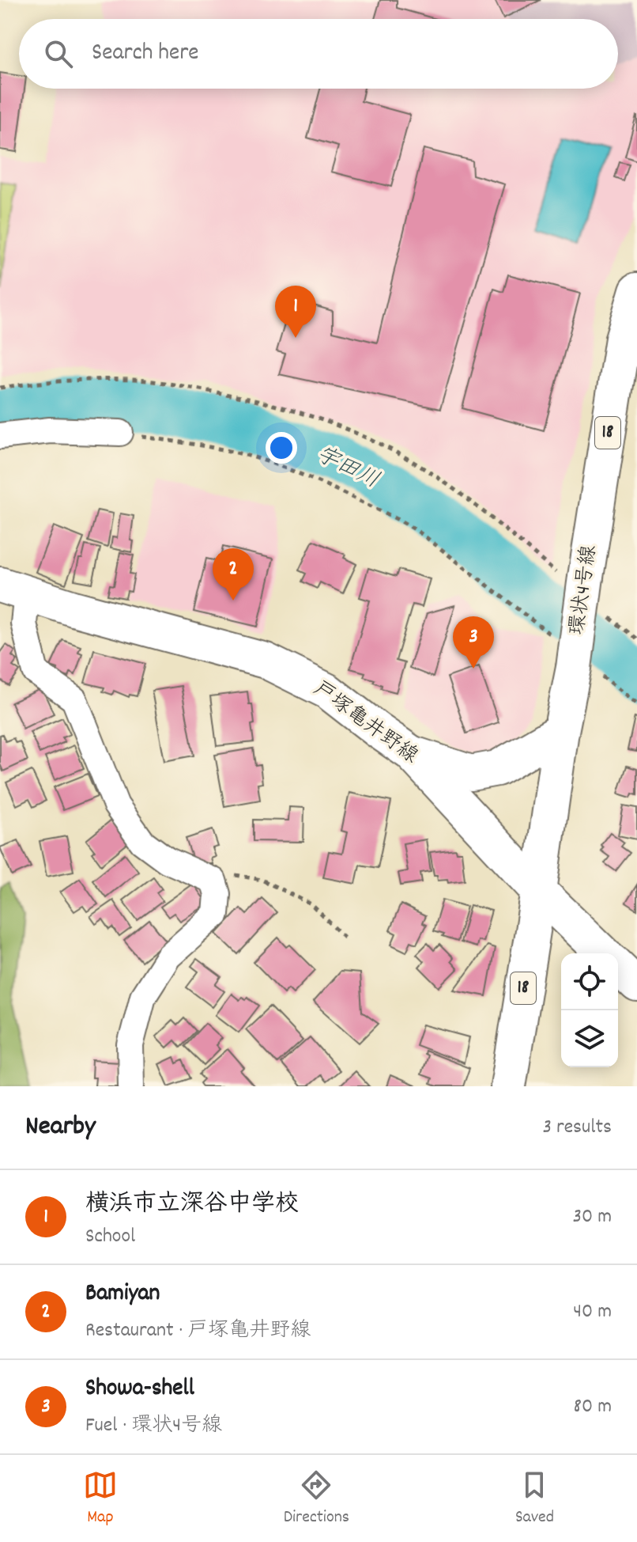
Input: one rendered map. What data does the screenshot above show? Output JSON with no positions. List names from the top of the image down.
{
  "streets": {
    "main road": ["18", "環状4号線", "戸塚亀井野線"]
  },
  "crossings": [
    ["18", "環状4号線"],
    ["18", "戸塚亀井野線"],
    ["環状4号線", "戸塚亀井野線"]
  ],
  "water": ["宇田川"],
  "page": {
    "search": "Search here",
    "pins": ["1", "2", "3"],
    "heading": ["Nearby", "3 results"],
    "list": [
      {
        "mark": "1",
        "name": "横浜市立深谷中学校",
        "note": "School",
        "value": "30 m"
      },
      {
        "mark": "2",
        "name": "Bamiyan",
        "note": "Restaurant · 戸塚亀井野線",
        "value": "40 m"
      },
      {
        "mark": "3",
        "name": "Showa-shell",
        "note": "Fuel · 環状4号線",
        "value": "80 m"
      }
    ],
    "nav": ["Map", "Directions", "Saved"]
  }
}
